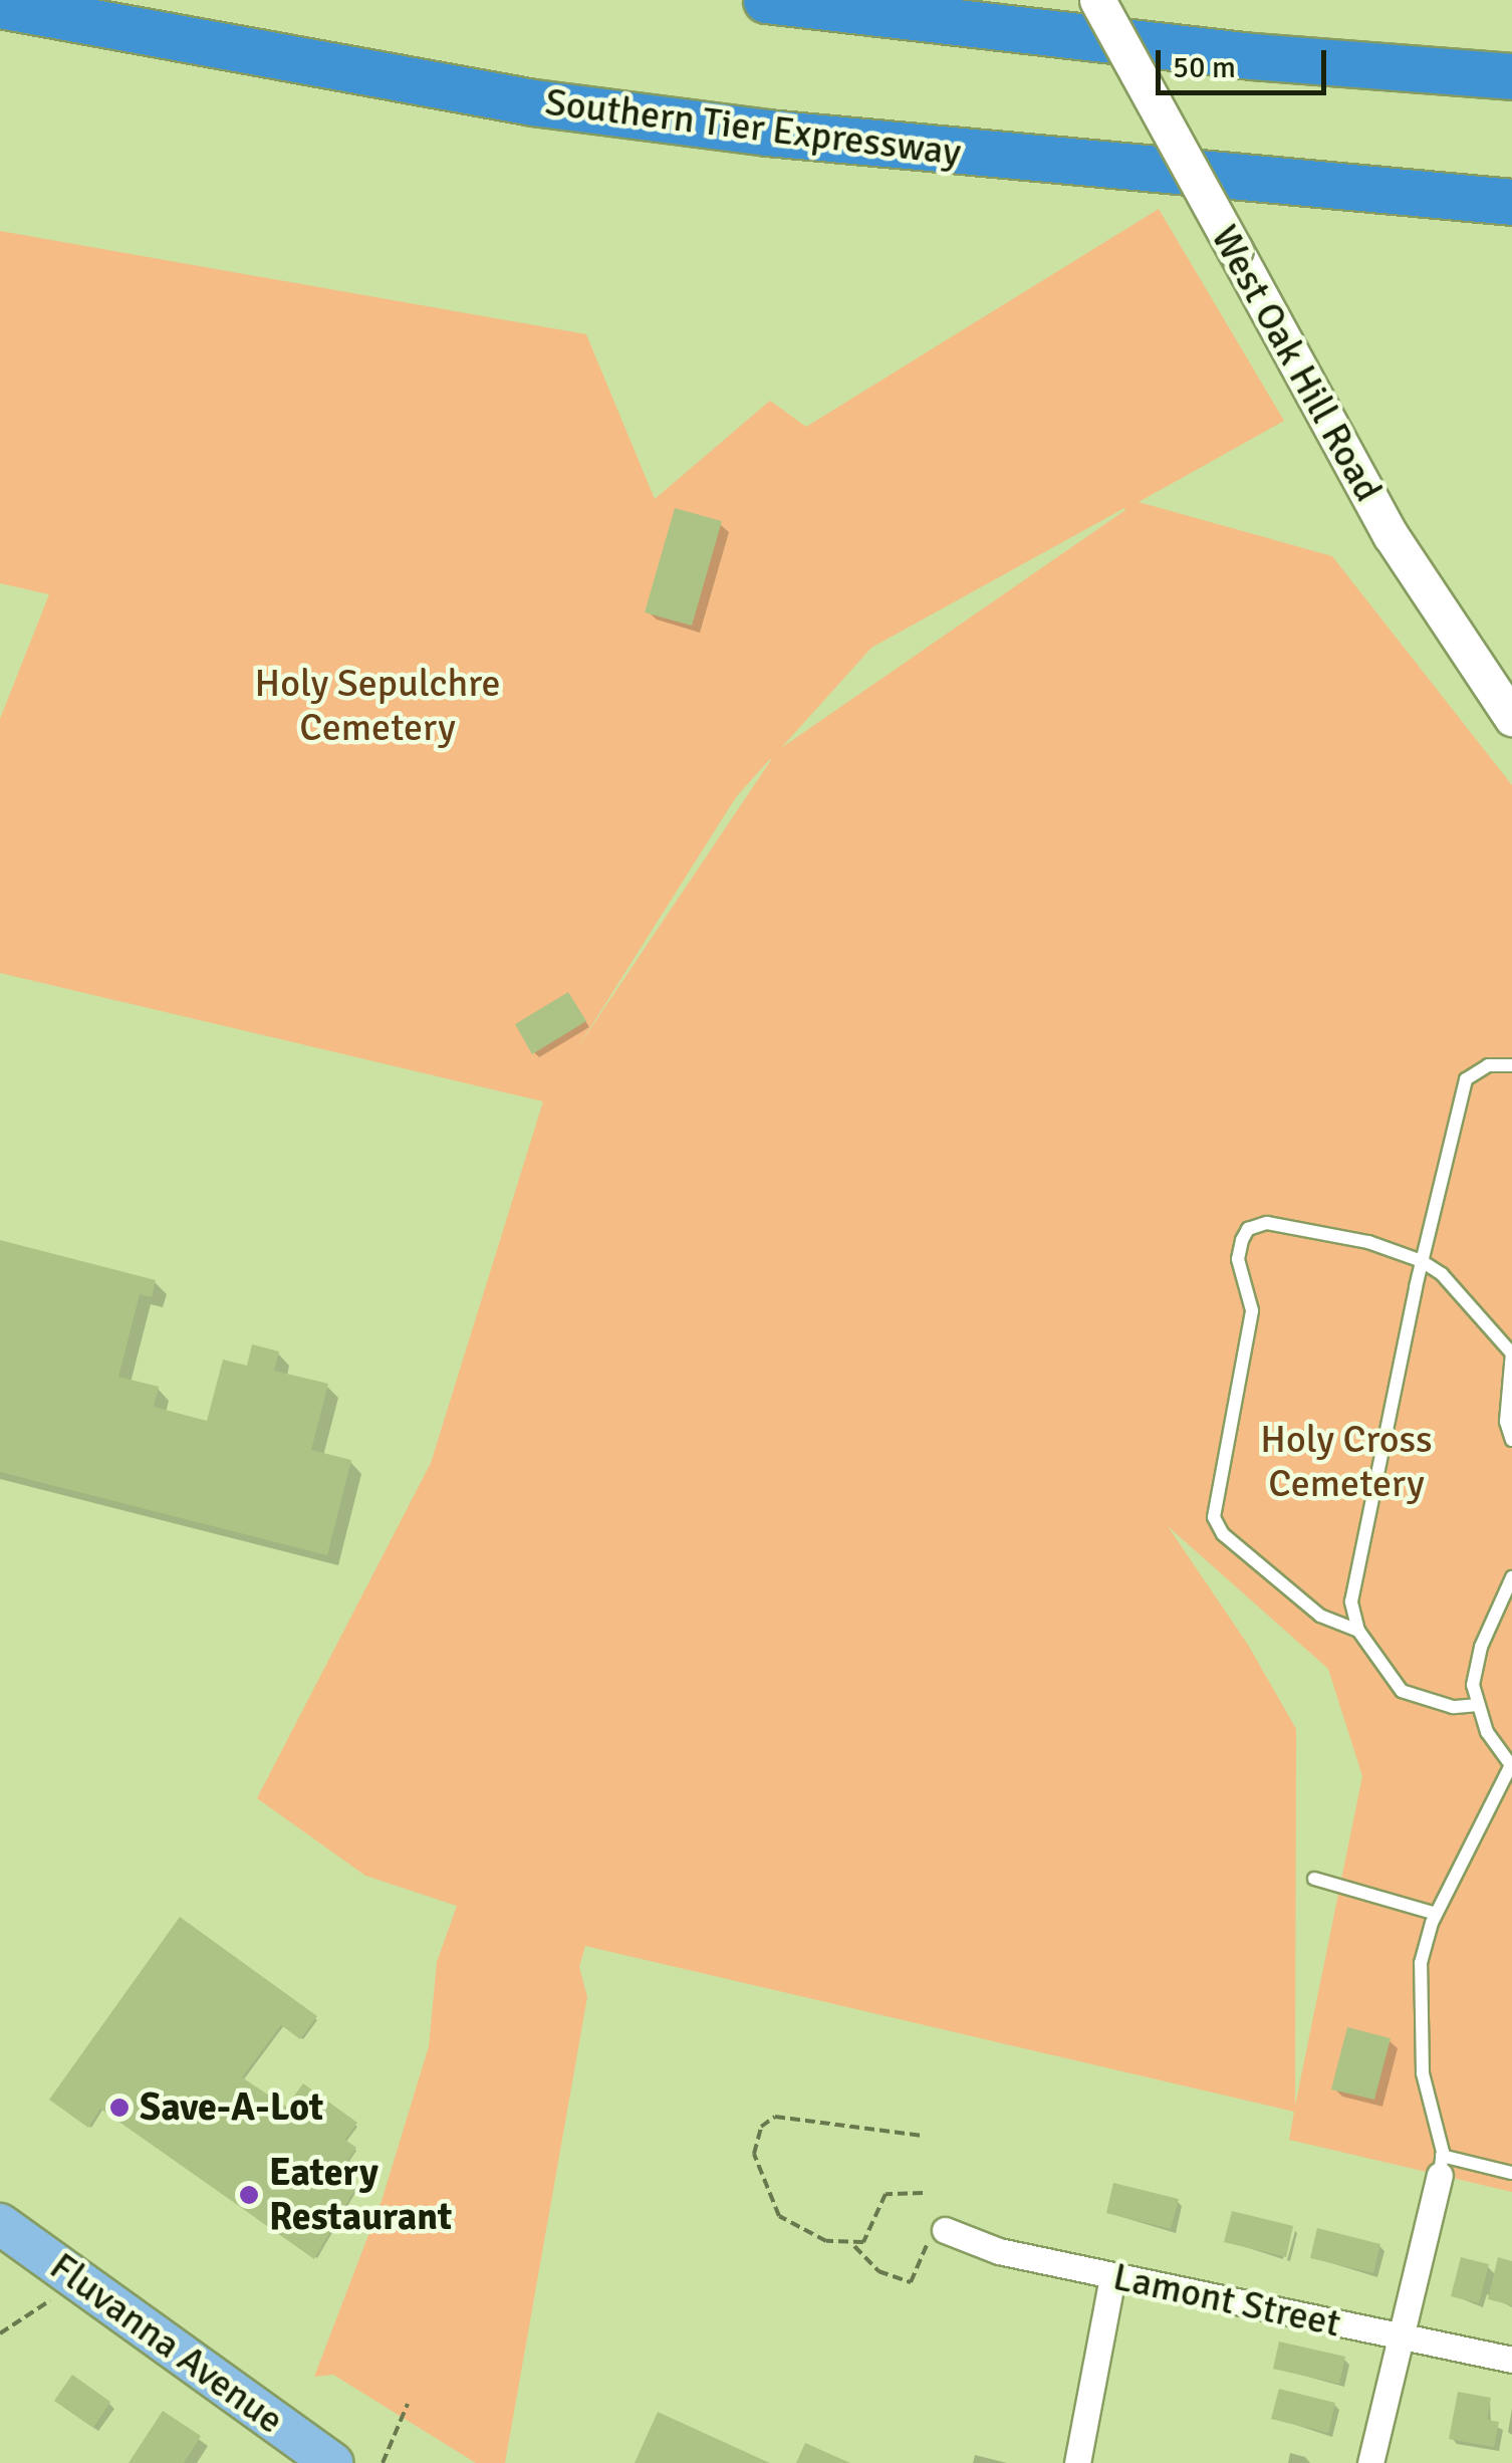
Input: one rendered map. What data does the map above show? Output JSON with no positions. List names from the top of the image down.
{
  "streets": {
    "highway": ["Southern Tier Expressway"],
    "main road": ["West Oak Hill Road", "Fluvanna Avenue"],
    "street": ["Lamont Street"]
  },
  "parks": ["Holy Sepulchre Cemetery", "Holy Cross Cemetery"],
  "places": ["Save-A-Lot", "Eatery Restaurant"],
  "scale_bar": "50 m"
}
